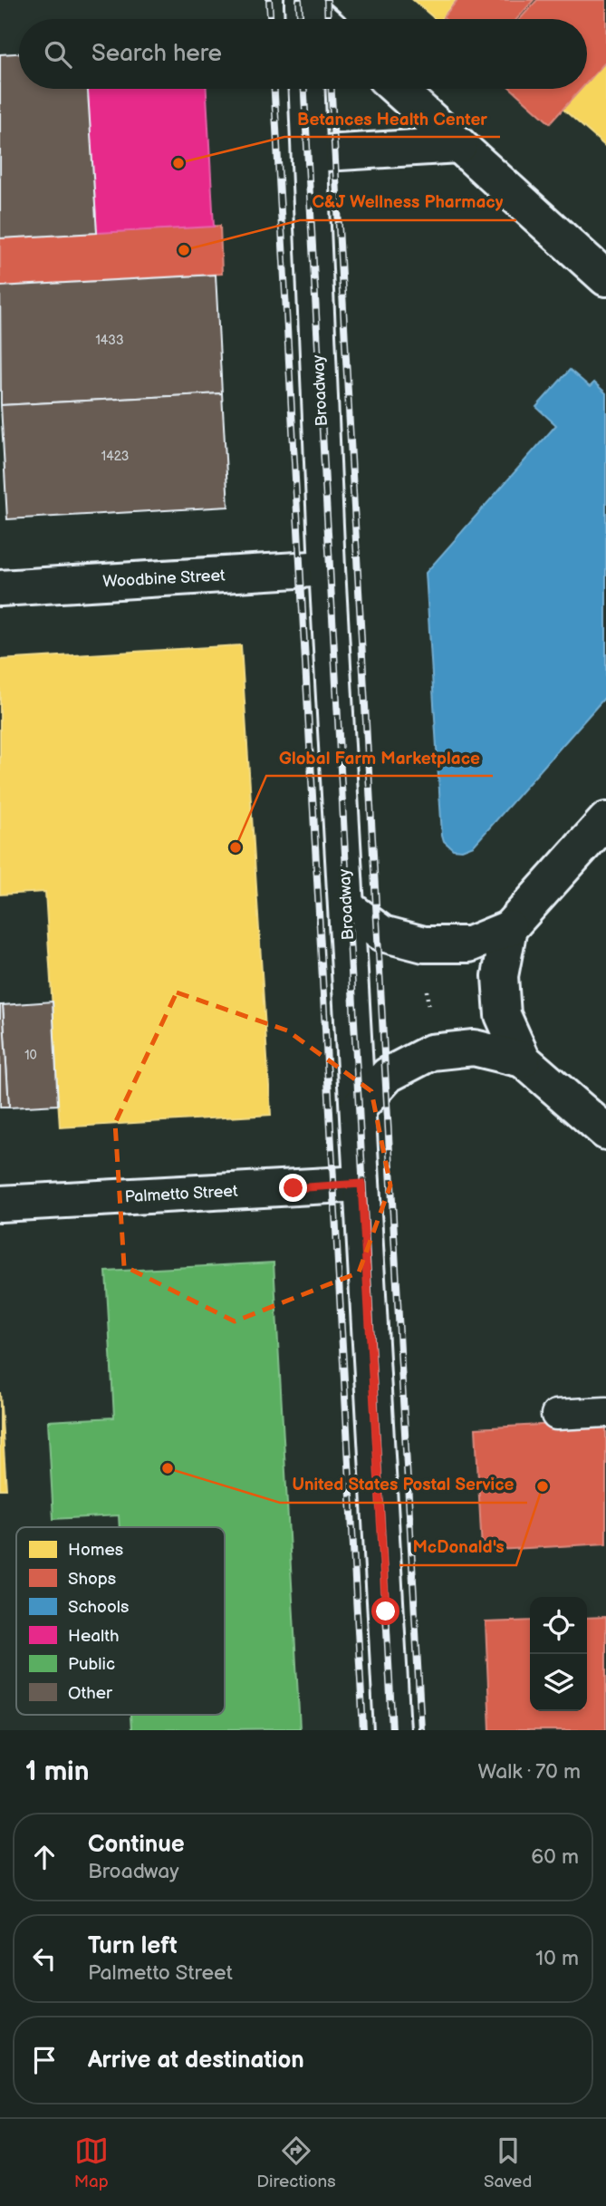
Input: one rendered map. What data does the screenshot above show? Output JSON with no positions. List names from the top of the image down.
{
  "streets": {
    "main road": ["Broadway", "Woodbine Street", "Palmetto Street"]
  },
  "crossings": [
    ["Broadway", "Woodbine Street"],
    ["Broadway", "Palmetto Street"]
  ],
  "places": [
    "Betances Health Center",
    "C&J Wellness Pharmacy",
    "Global Farm Marketplace",
    "United States Postal Service",
    "McDonald's"
  ],
  "house_numbers": ["1433", "1423", "10"],
  "legend": [
    "Homes",
    "Shops",
    "Schools",
    "Health",
    "Public",
    "Other"
  ],
  "page": {
    "search": "Search here",
    "heading": ["1 min", "Walk · 70 m"],
    "list": [
      ["Continue", "Broadway", "60 m"],
      ["Turn left", "Palmetto Street", "10 m"],
      "Arrive at destination"
    ],
    "nav": ["Map", "Directions", "Saved"]
  }
}
